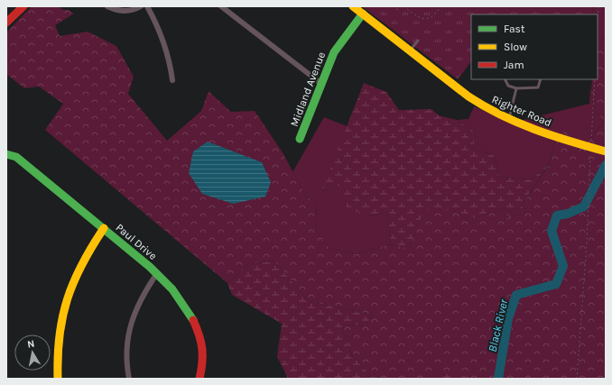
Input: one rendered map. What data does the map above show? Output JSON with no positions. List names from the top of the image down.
{
  "streets": {
    "street": ["Midland Avenue", "Righter Road", "Paul Drive"]
  },
  "crossings": [
    ["Midland Avenue", "Righter Road"]
  ],
  "water": ["Black River"],
  "legend": ["Fast", "Slow", "Jam"],
  "north": "top"
}
